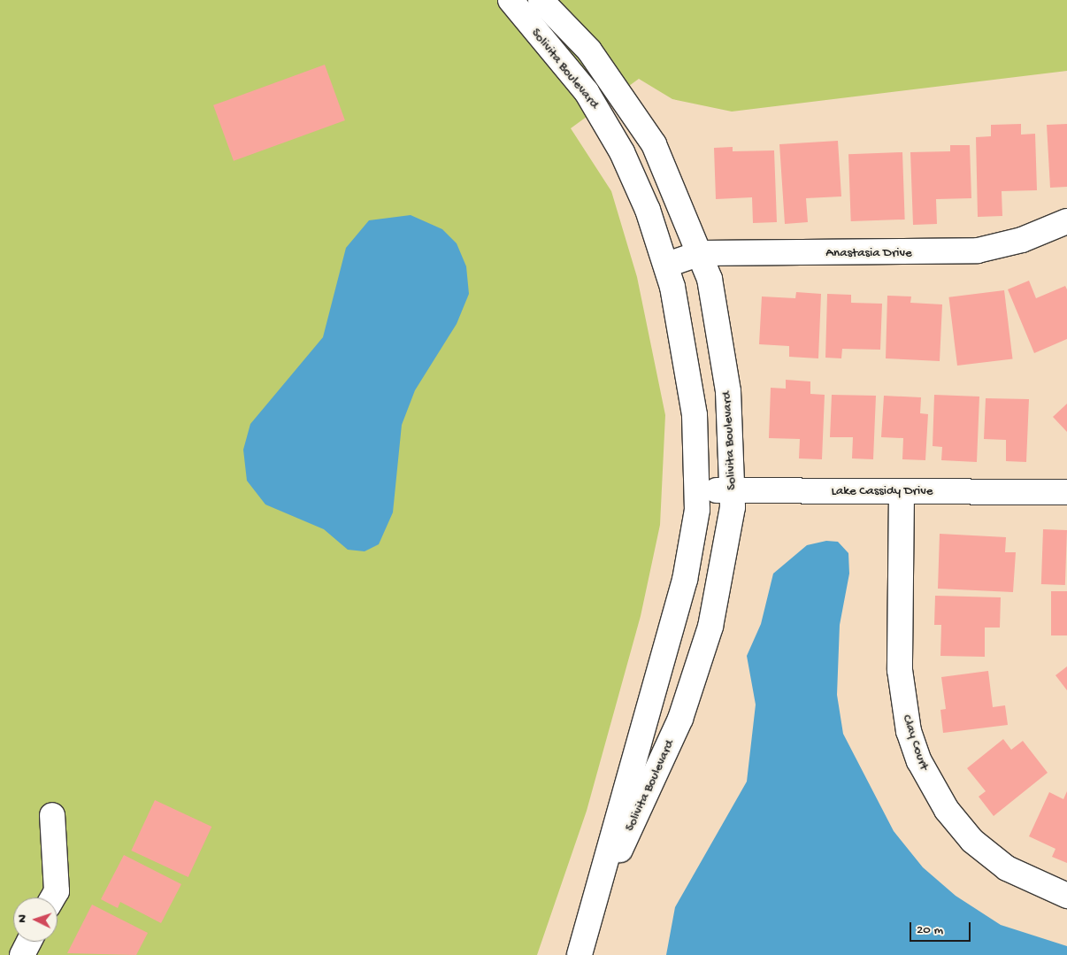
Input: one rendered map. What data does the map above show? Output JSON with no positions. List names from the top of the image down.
{
  "streets": {
    "street": [
      "Solivita Boulevard",
      "Anastasia Drive",
      "Lake Cassidy Drive",
      "Clay Court"
    ]
  },
  "crossings": [
    ["Solivita Boulevard", "Anastasia Drive"],
    ["Solivita Boulevard", "Lake Cassidy Drive"],
    ["Lake Cassidy Drive", "Clay Court"]
  ],
  "scale_bar": "20 m",
  "north": "left"
}
